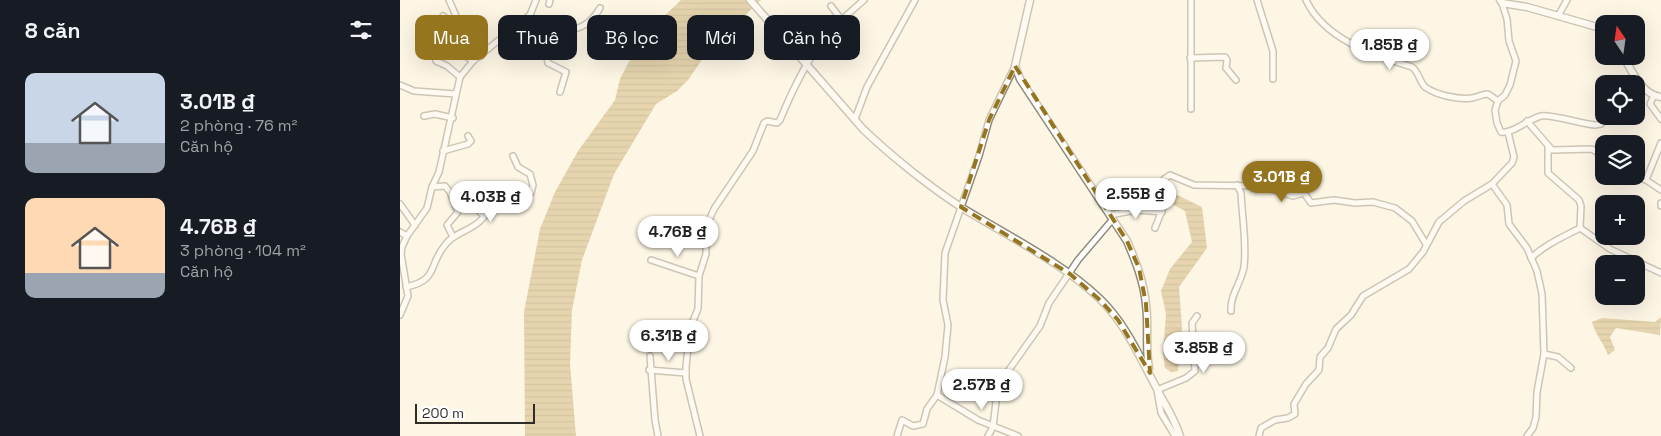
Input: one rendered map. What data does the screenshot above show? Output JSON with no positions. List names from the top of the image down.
{
  "scale_bar": "200 m",
  "north": "top",
  "page": {
    "heading": "8 căn",
    "map_buttons": ["+", "−"],
    "chip": [
      "Mua",
      "Thuê",
      "Bộ lọc",
      "Mới",
      "Căn hộ"
    ],
    "price": [
      "1.85B ₫",
      "3.01B ₫",
      "2.55B ₫",
      "4.03B ₫",
      "4.76B ₫",
      "6.31B ₫",
      "3.85B ₫",
      "2.57B ₫"
    ],
    "list": [
      {
        "name": "3.01B ₫",
        "note": "2 phòng · 76 m² · Căn hộ"
      },
      {
        "name": "4.76B ₫",
        "note": "3 phòng · 104 m² · Căn hộ"
      }
    ],
    "scale": "200 m"
  }
}
